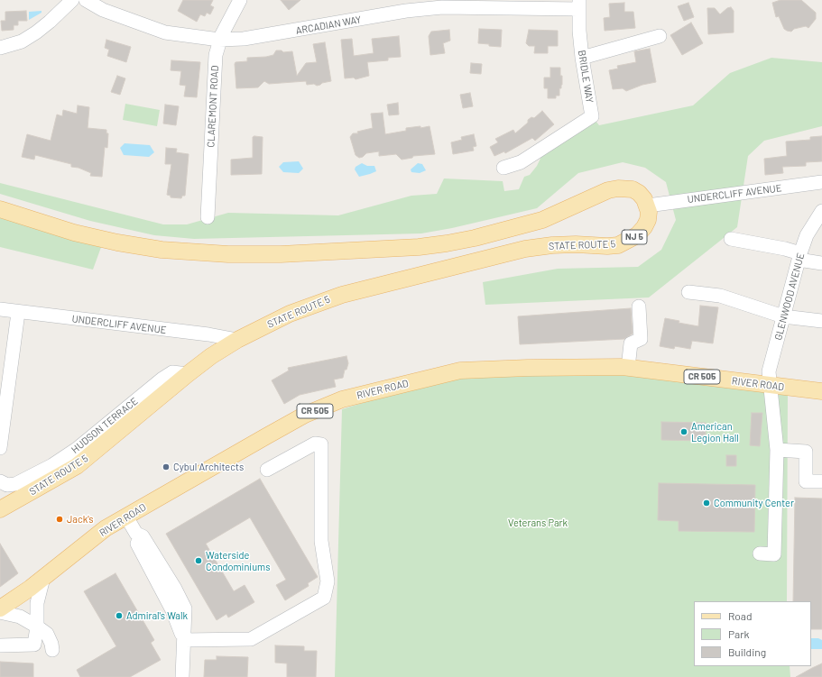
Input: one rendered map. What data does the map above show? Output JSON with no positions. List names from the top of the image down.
{
  "streets": {
    "main road": [
      "NJ 5",
      "STATE ROUTE 5",
      "CR 505",
      "RIVER ROAD"
    ],
    "street": [
      "ARCADIAN WAY",
      "BRIDLE WAY",
      "CLAREMONT ROAD",
      "UNDERCLIFF AVENUE",
      "GLENWOOD AVENUE",
      "HUDSON TERRACE"
    ]
  },
  "crossings": [
    ["ARCADIAN WAY", "BRIDLE WAY"],
    ["ARCADIAN WAY", "CLAREMONT ROAD"],
    ["UNDERCLIFF AVENUE", "STATE ROUTE 5"],
    ["STATE ROUTE 5", "HUDSON TERRACE"],
    ["GLENWOOD AVENUE", "RIVER ROAD"]
  ],
  "parks": ["Veterans Park"],
  "places": [
    "American Legion Hall",
    "Cybul Architects",
    "Community Center",
    "Jack's",
    "Waterside Condominiums",
    "Admiral's Walk"
  ],
  "legend": ["Road", "Park", "Building"]
}
